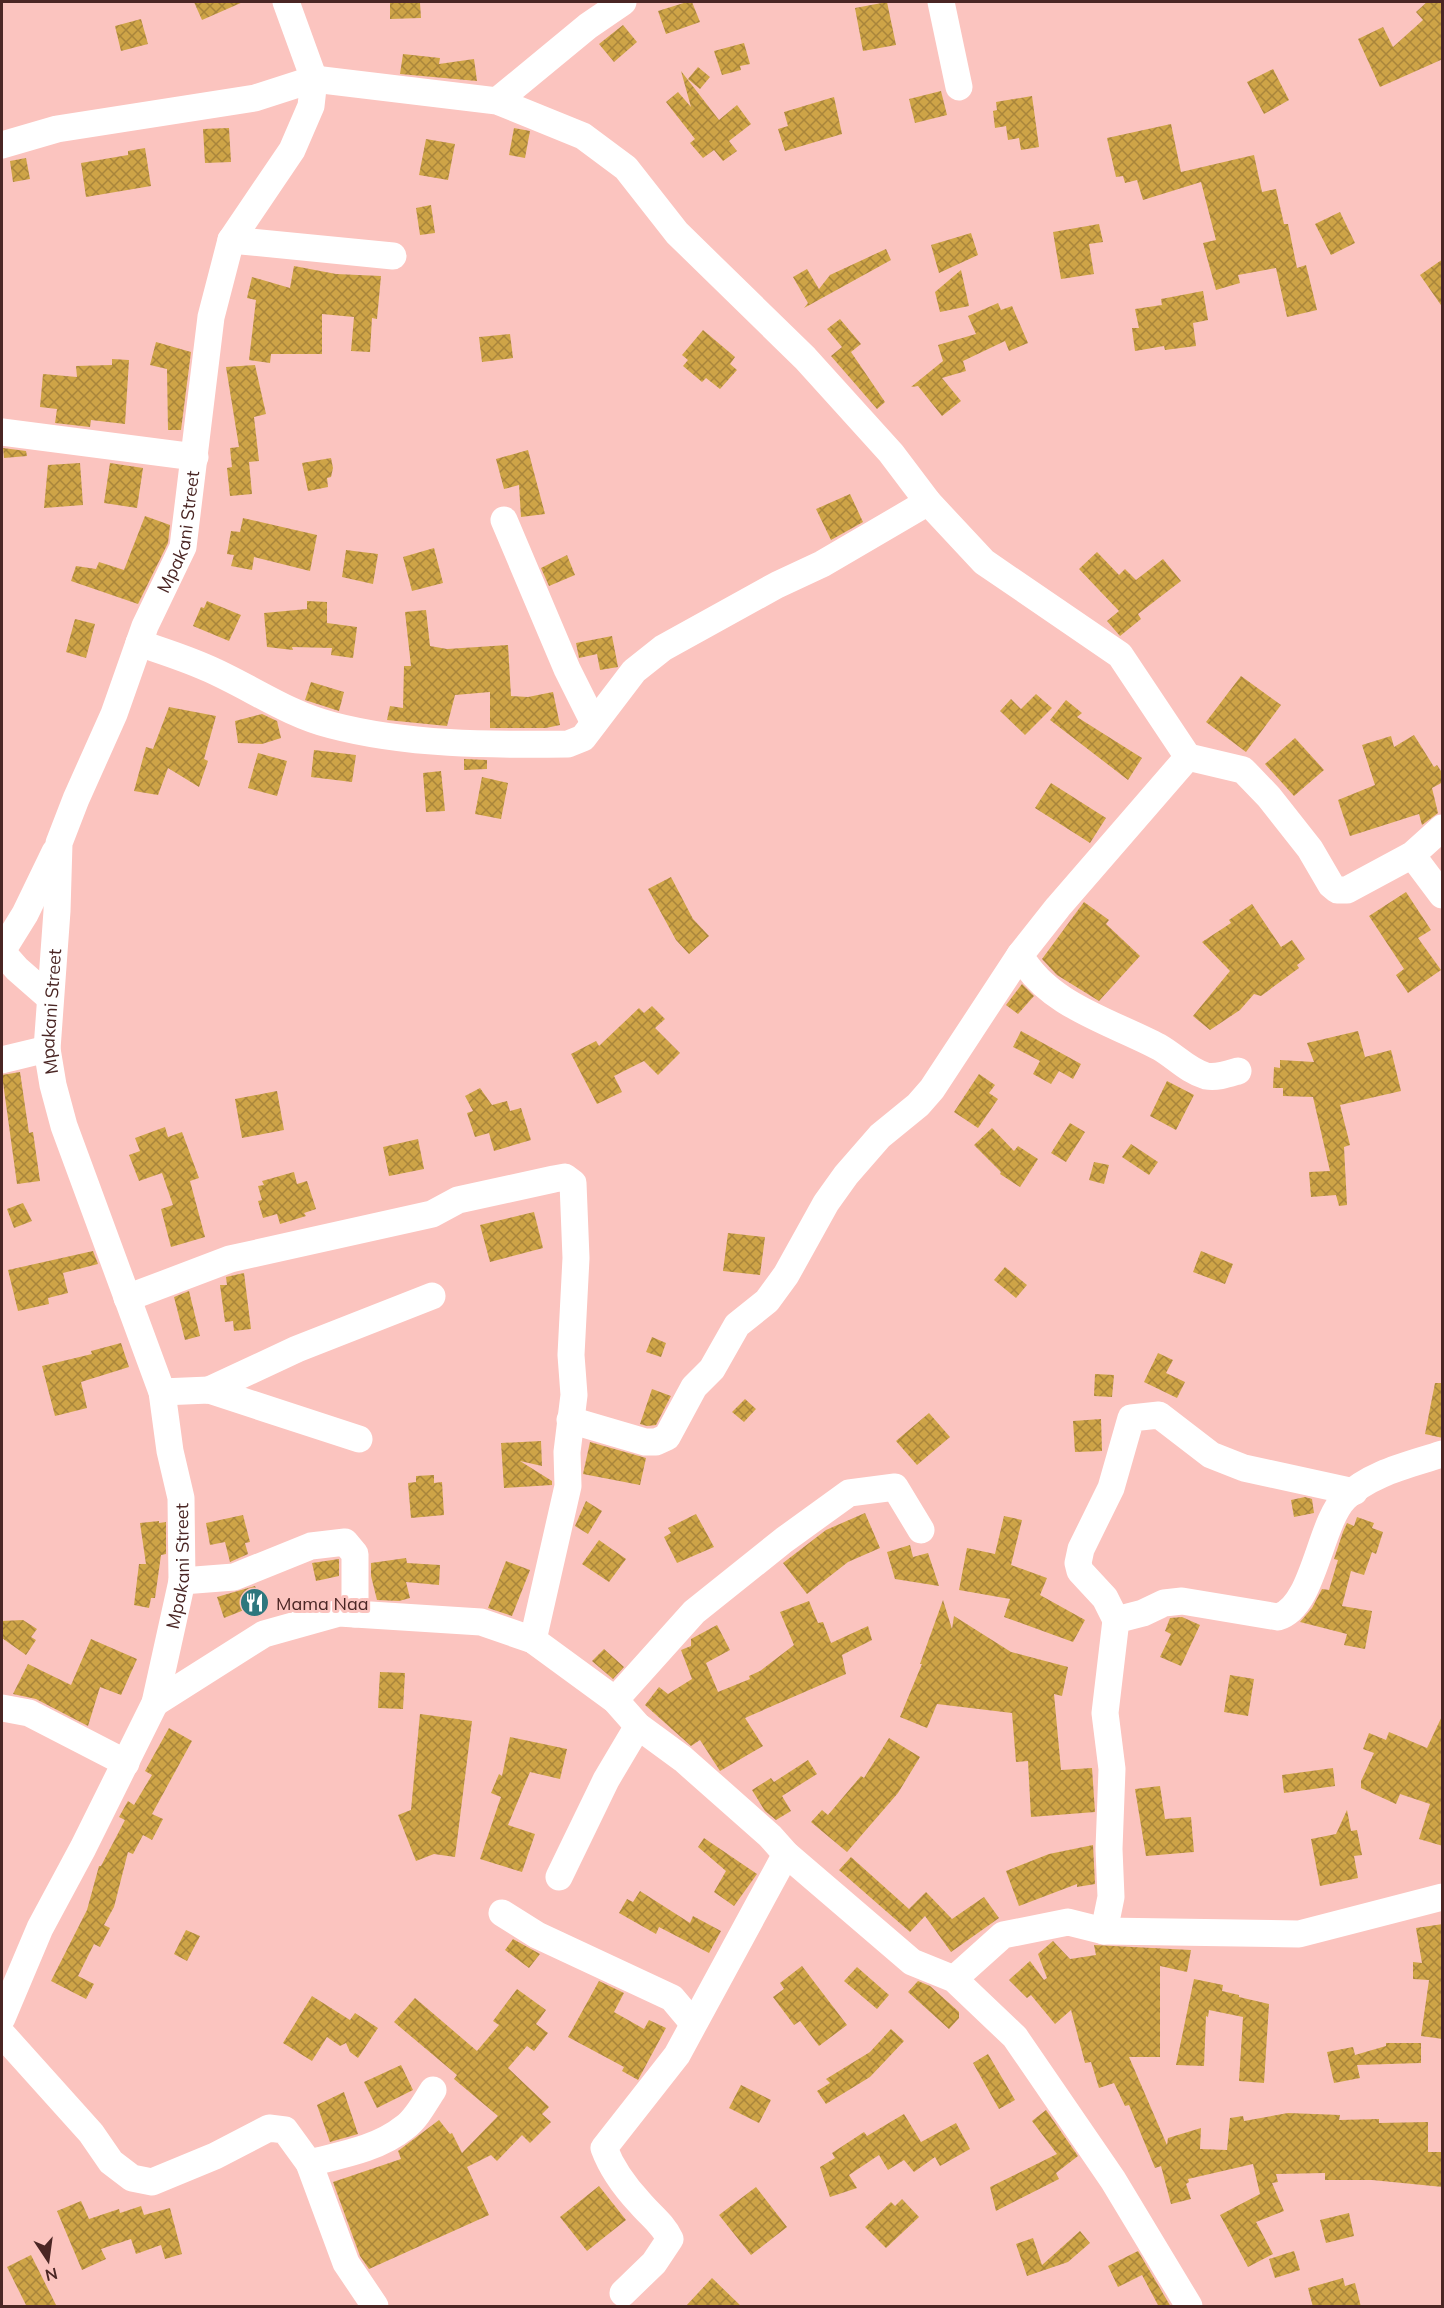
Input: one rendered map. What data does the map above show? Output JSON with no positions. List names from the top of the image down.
{
  "streets": {
    "street": ["Mpakani Street"]
  },
  "places": {
    "restaurant": ["Mama Naa"]
  },
  "north": "bottom"
}
